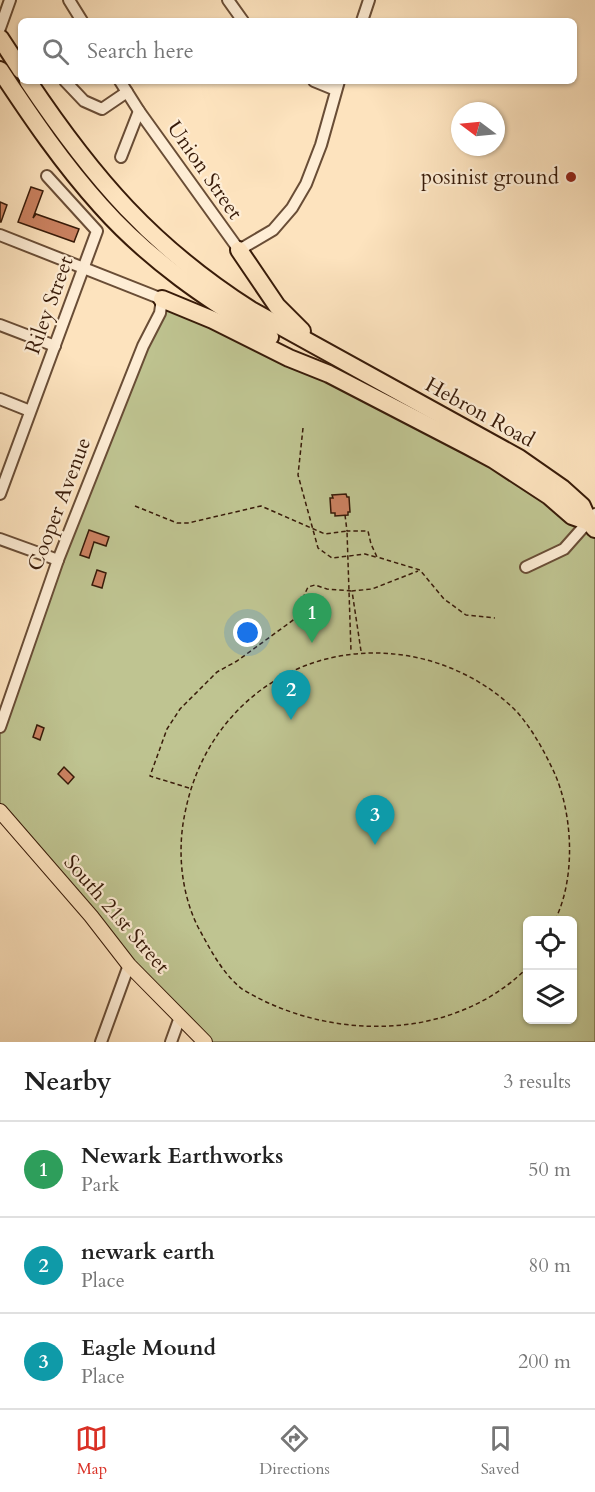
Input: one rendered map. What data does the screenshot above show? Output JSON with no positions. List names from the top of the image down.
{
  "streets": {
    "highway": ["Hebron Road"],
    "main road": ["South 21st Street"],
    "street": ["Union Street", "Riley Street", "Cooper Avenue"]
  },
  "places": ["posinist ground"],
  "north": "left",
  "page": {
    "search": "Search here",
    "pins": ["1", "2", "3"],
    "heading": ["Nearby", "3 results"],
    "list": [
      {
        "mark": "1",
        "name": "Newark Earthworks",
        "note": "Park",
        "value": "50 m"
      },
      {
        "mark": "2",
        "name": "newark earth",
        "note": "Place",
        "value": "80 m"
      },
      {
        "mark": "3",
        "name": "Eagle Mound",
        "note": "Place",
        "value": "200 m"
      }
    ],
    "nav": ["Map", "Directions", "Saved"]
  }
}
